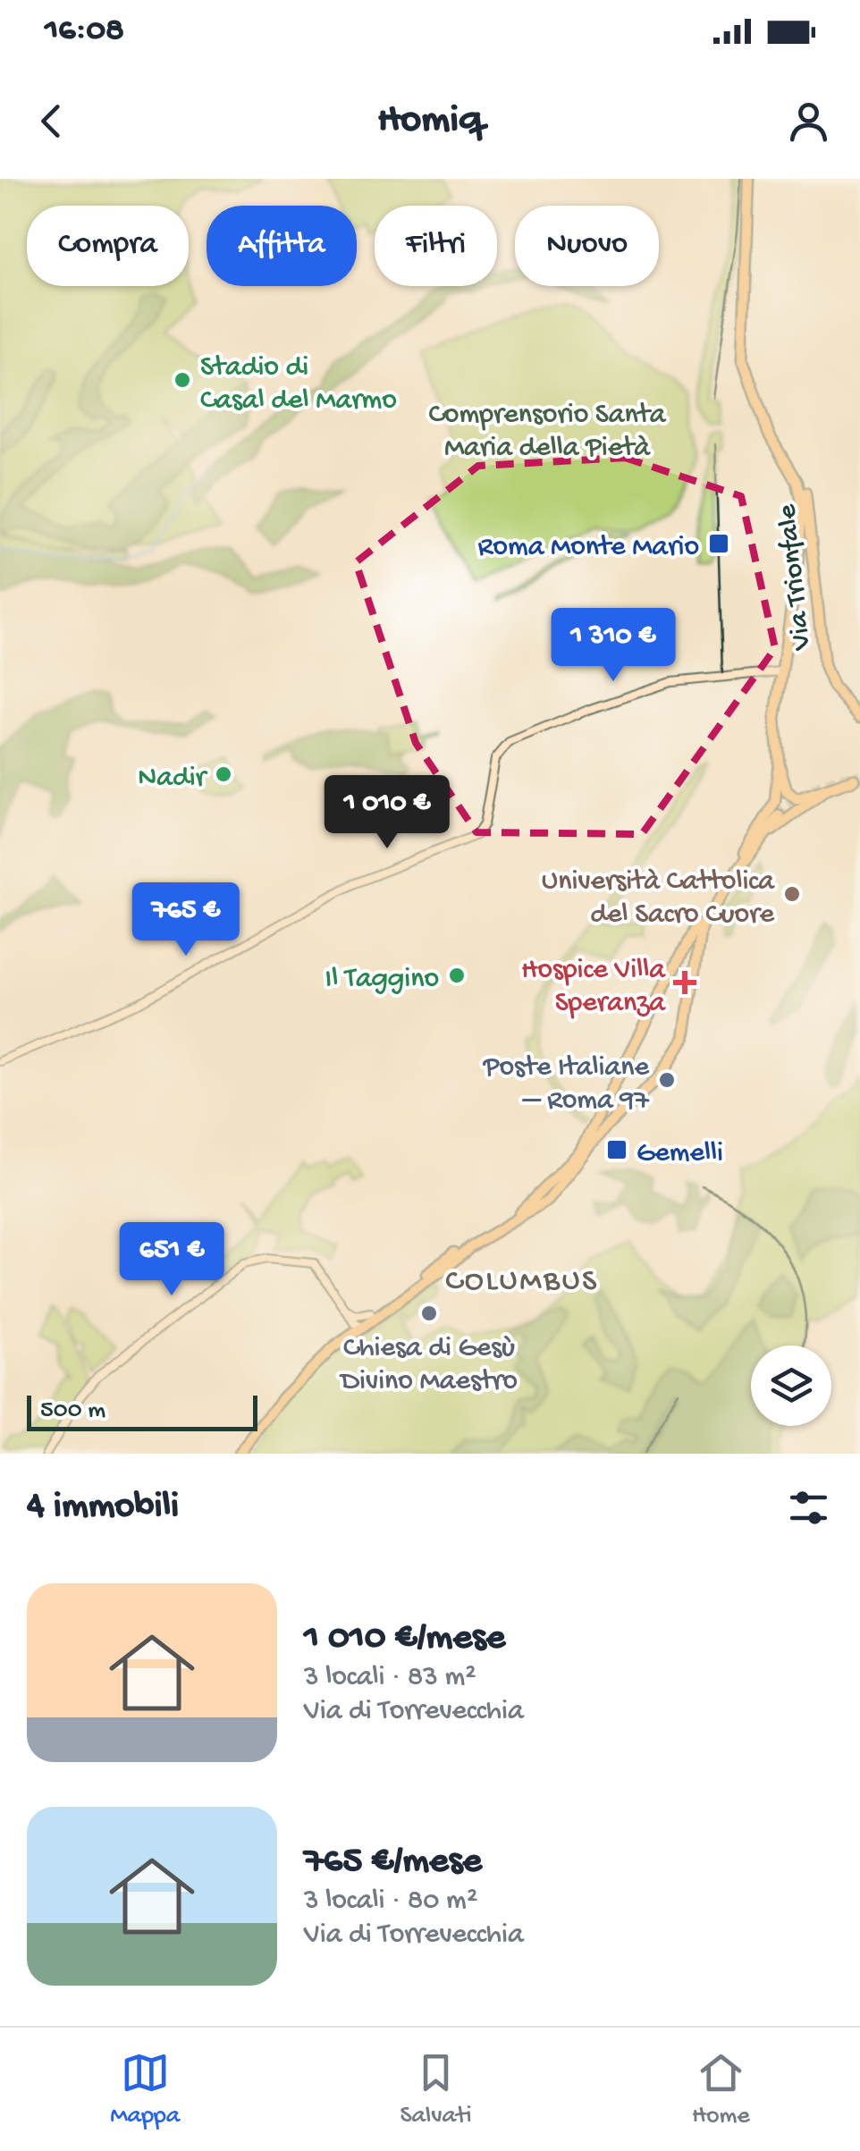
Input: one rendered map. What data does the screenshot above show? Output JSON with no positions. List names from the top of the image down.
{
  "streets": {
    "main road": ["Via Trionfale"]
  },
  "districts": ["COLUMBUS"],
  "parks": ["Comprensorio Santa Maria della Pietà"],
  "places": {
    "other": [
      "Stadio di Casal del Marmo",
      "Nadir",
      "Università Cattolica del Sacro Cuore",
      "Il Taggino",
      "Poste Italiane – Roma 97",
      "Chiesa di Gesù Divino Maestro"
    ],
    "transit": ["Roma Monte Mario", "Gemelli"],
    "health": ["Hospice Villa Speranza"]
  },
  "scale_bar": "500 m",
  "page": {
    "status": "16:08",
    "header": "Homiq",
    "chip": [
      "Compra",
      "Affitta",
      "Filtri",
      "Nuovo"
    ],
    "price": [
      "1 310 €",
      "1 010 €",
      "765 €",
      "651 €"
    ],
    "scale": "500 m",
    "heading": "4 immobili",
    "list": [
      {
        "name": "1 010 €/mese",
        "note": "3 locali · 83 m² · Via di Torrevecchia"
      },
      {
        "name": "765 €/mese",
        "note": "3 locali · 80 m² · Via di Torrevecchia"
      }
    ],
    "tabs": ["Mappa", "Salvati", "Home"]
  }
}
